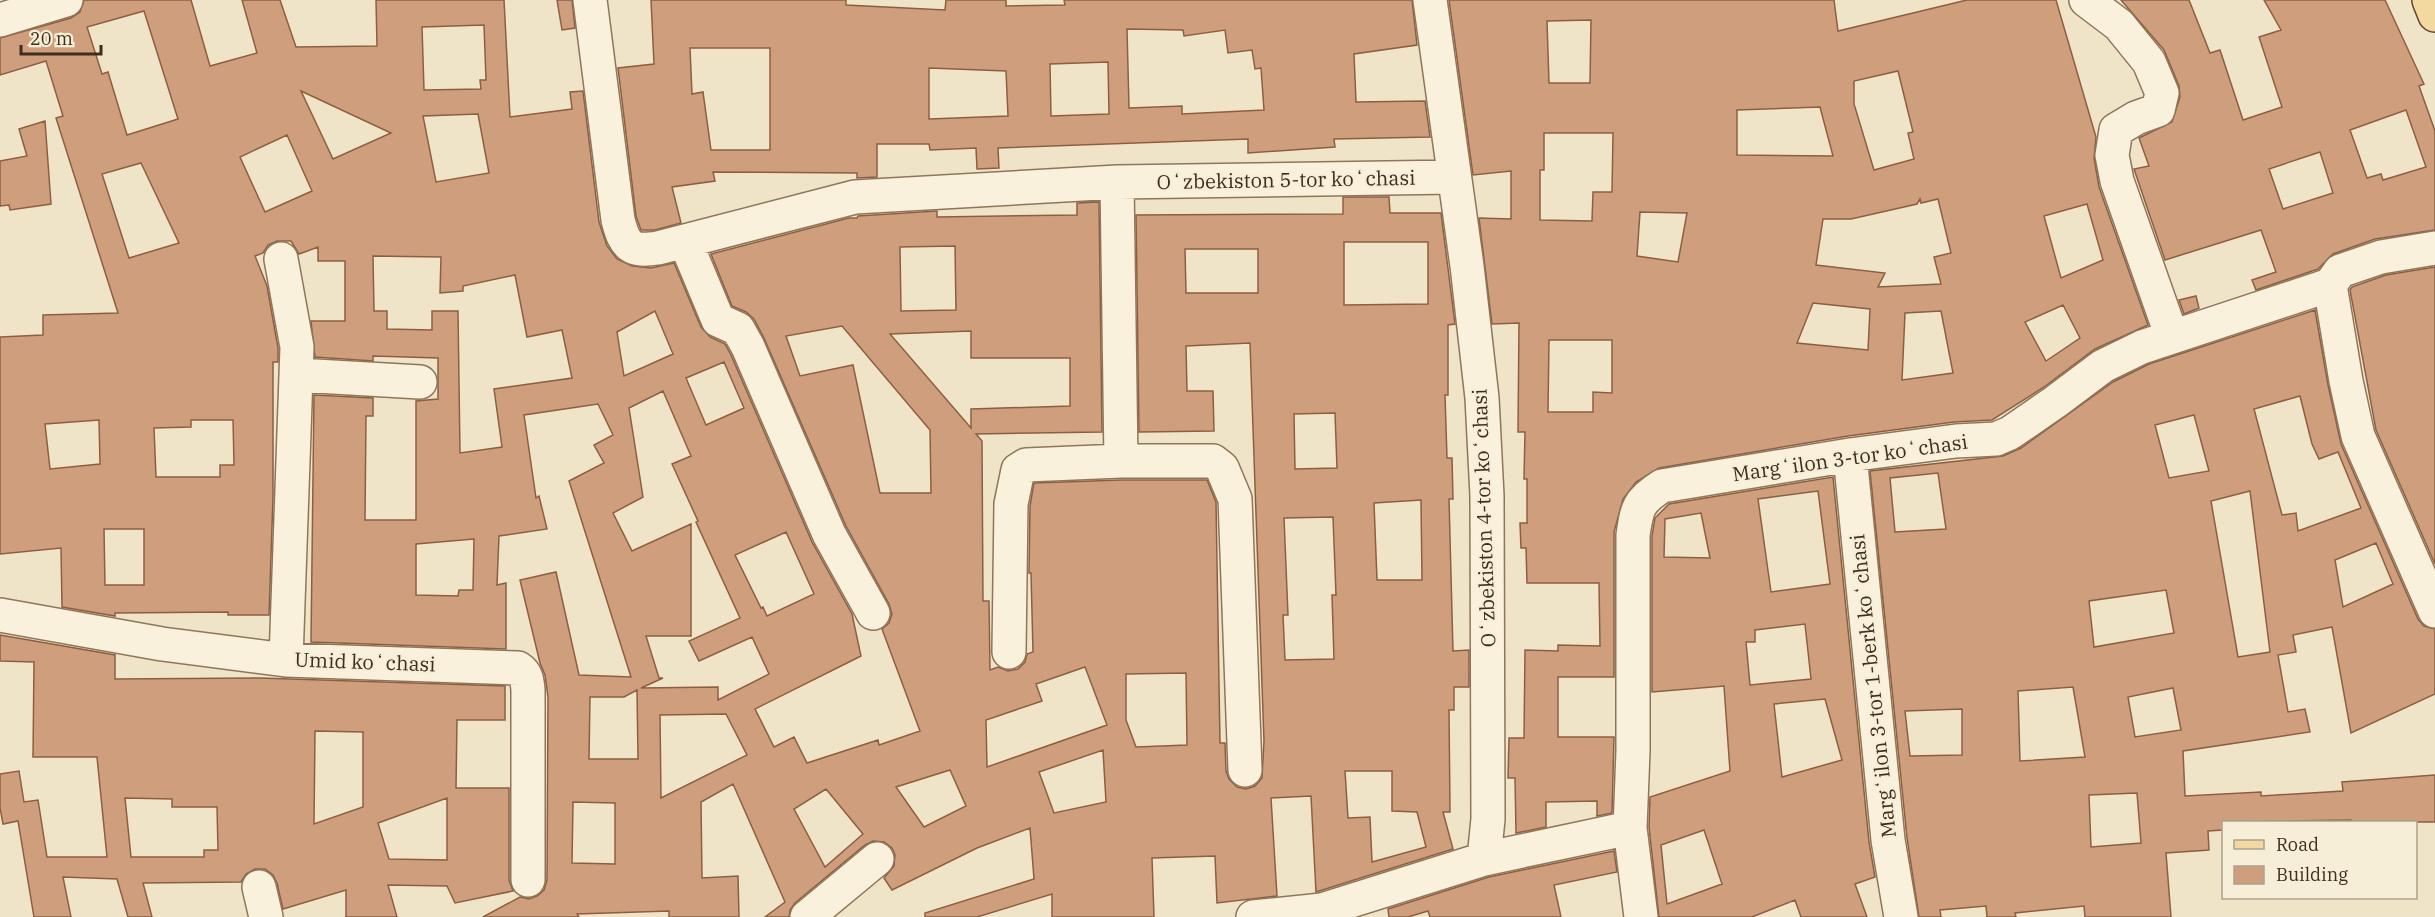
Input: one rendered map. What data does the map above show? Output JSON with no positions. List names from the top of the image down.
{
  "streets": {
    "street": [
      "Oʻzbekiston 5-tor koʻchasi",
      "Margʻilon 3-tor koʻchasi",
      "Oʻzbekiston 4-tor koʻchasi",
      "Umid koʻchasi",
      "Margʻilon 3-tor 1-berk koʻchasi"
    ]
  },
  "crossings": [
    ["Oʻzbekiston 5-tor koʻchasi", "Oʻzbekiston 4-tor koʻchasi"],
    ["Margʻilon 3-tor koʻchasi", "Margʻilon 3-tor 1-berk koʻchasi"]
  ],
  "legend": ["Road", "Building"],
  "scale_bar": "20 m"
}
